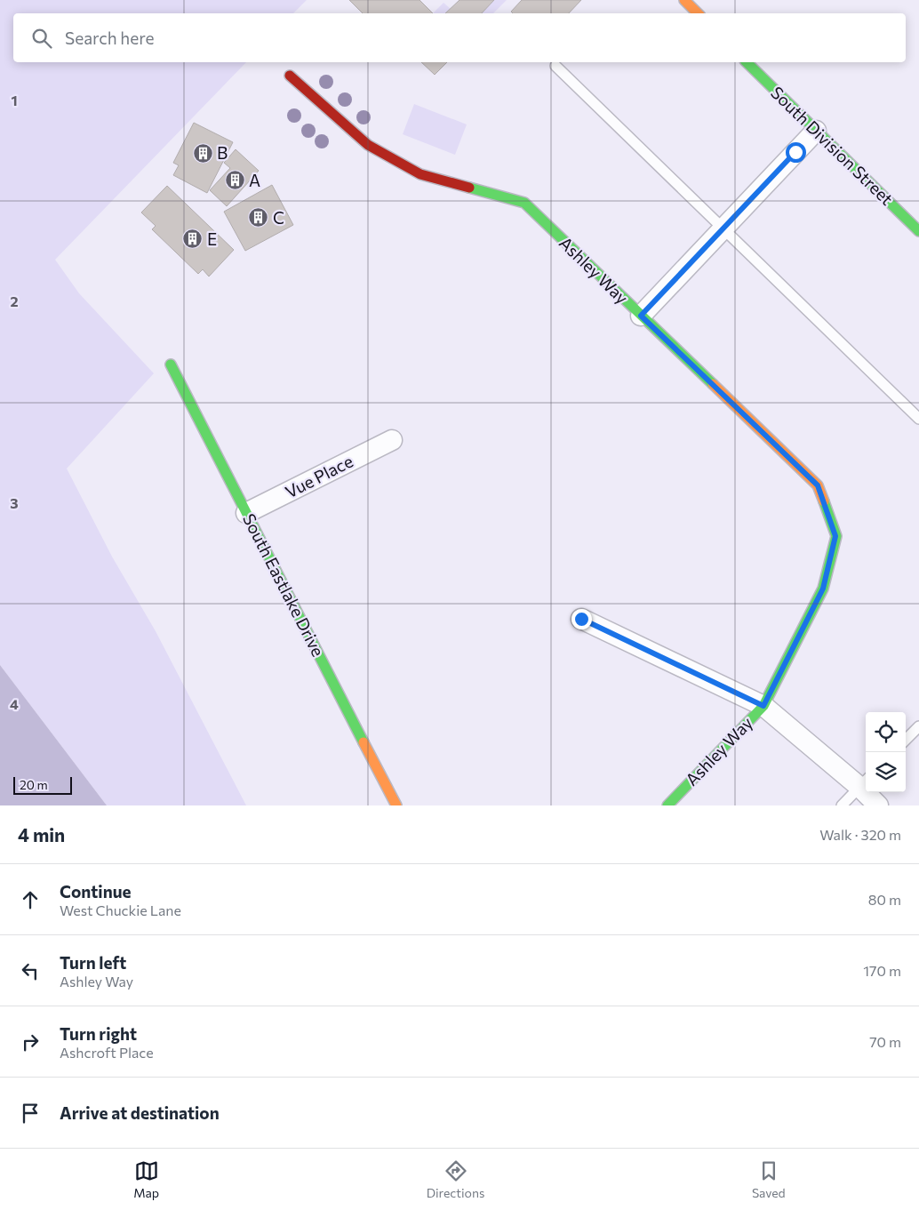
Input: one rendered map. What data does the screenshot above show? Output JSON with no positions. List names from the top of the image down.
{
  "streets": {
    "street": [
      "South Division Street",
      "Ashley Way",
      "Vue Place",
      "South Eastlake Drive"
    ]
  },
  "crossings": [
    ["Vue Place", "South Eastlake Drive"]
  ],
  "places": {
    "building": [
      "B",
      "A",
      "C",
      "E"
    ]
  },
  "scale_bar": "20 m",
  "page": {
    "search": "Search here",
    "scale": "20 m",
    "heading": ["4 min", "Walk · 320 m"],
    "list": [
      ["Continue", "West Chuckie Lane", "80 m"],
      ["Turn left", "Ashley Way", "170 m"],
      ["Turn right", "Ashcroft Place", "70 m"],
      "Arrive at destination"
    ],
    "nav": ["Map", "Directions", "Saved"]
  },
  "grid": {
    "rows": [
      "1",
      "2",
      "3",
      "4"
    ]
  }
}
